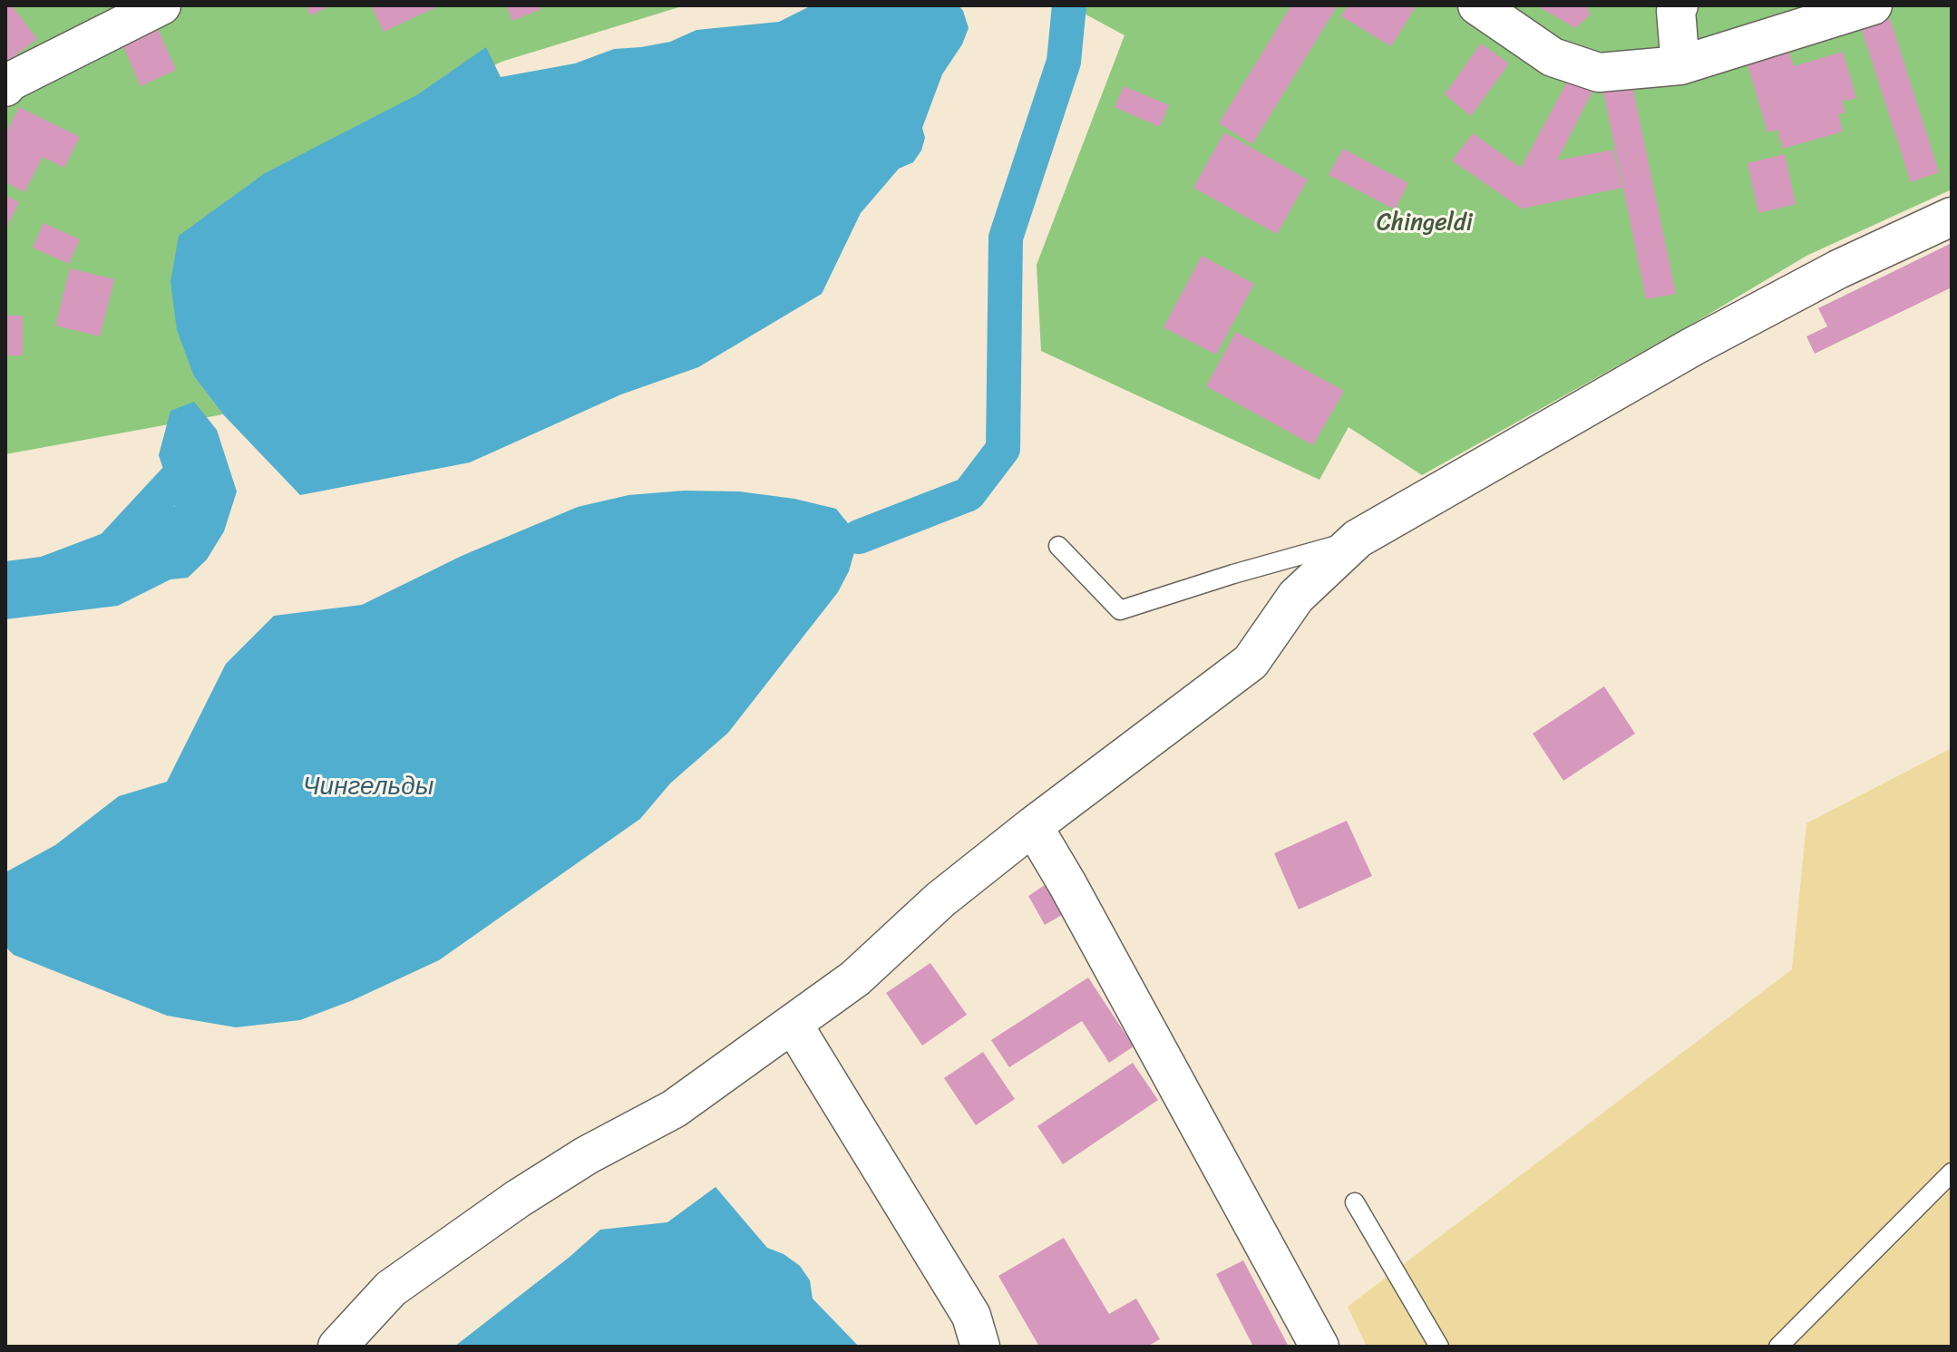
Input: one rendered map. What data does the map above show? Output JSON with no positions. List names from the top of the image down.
{
  "water": ["Чингельды"],
  "parks": ["Chingeldi"]
}
